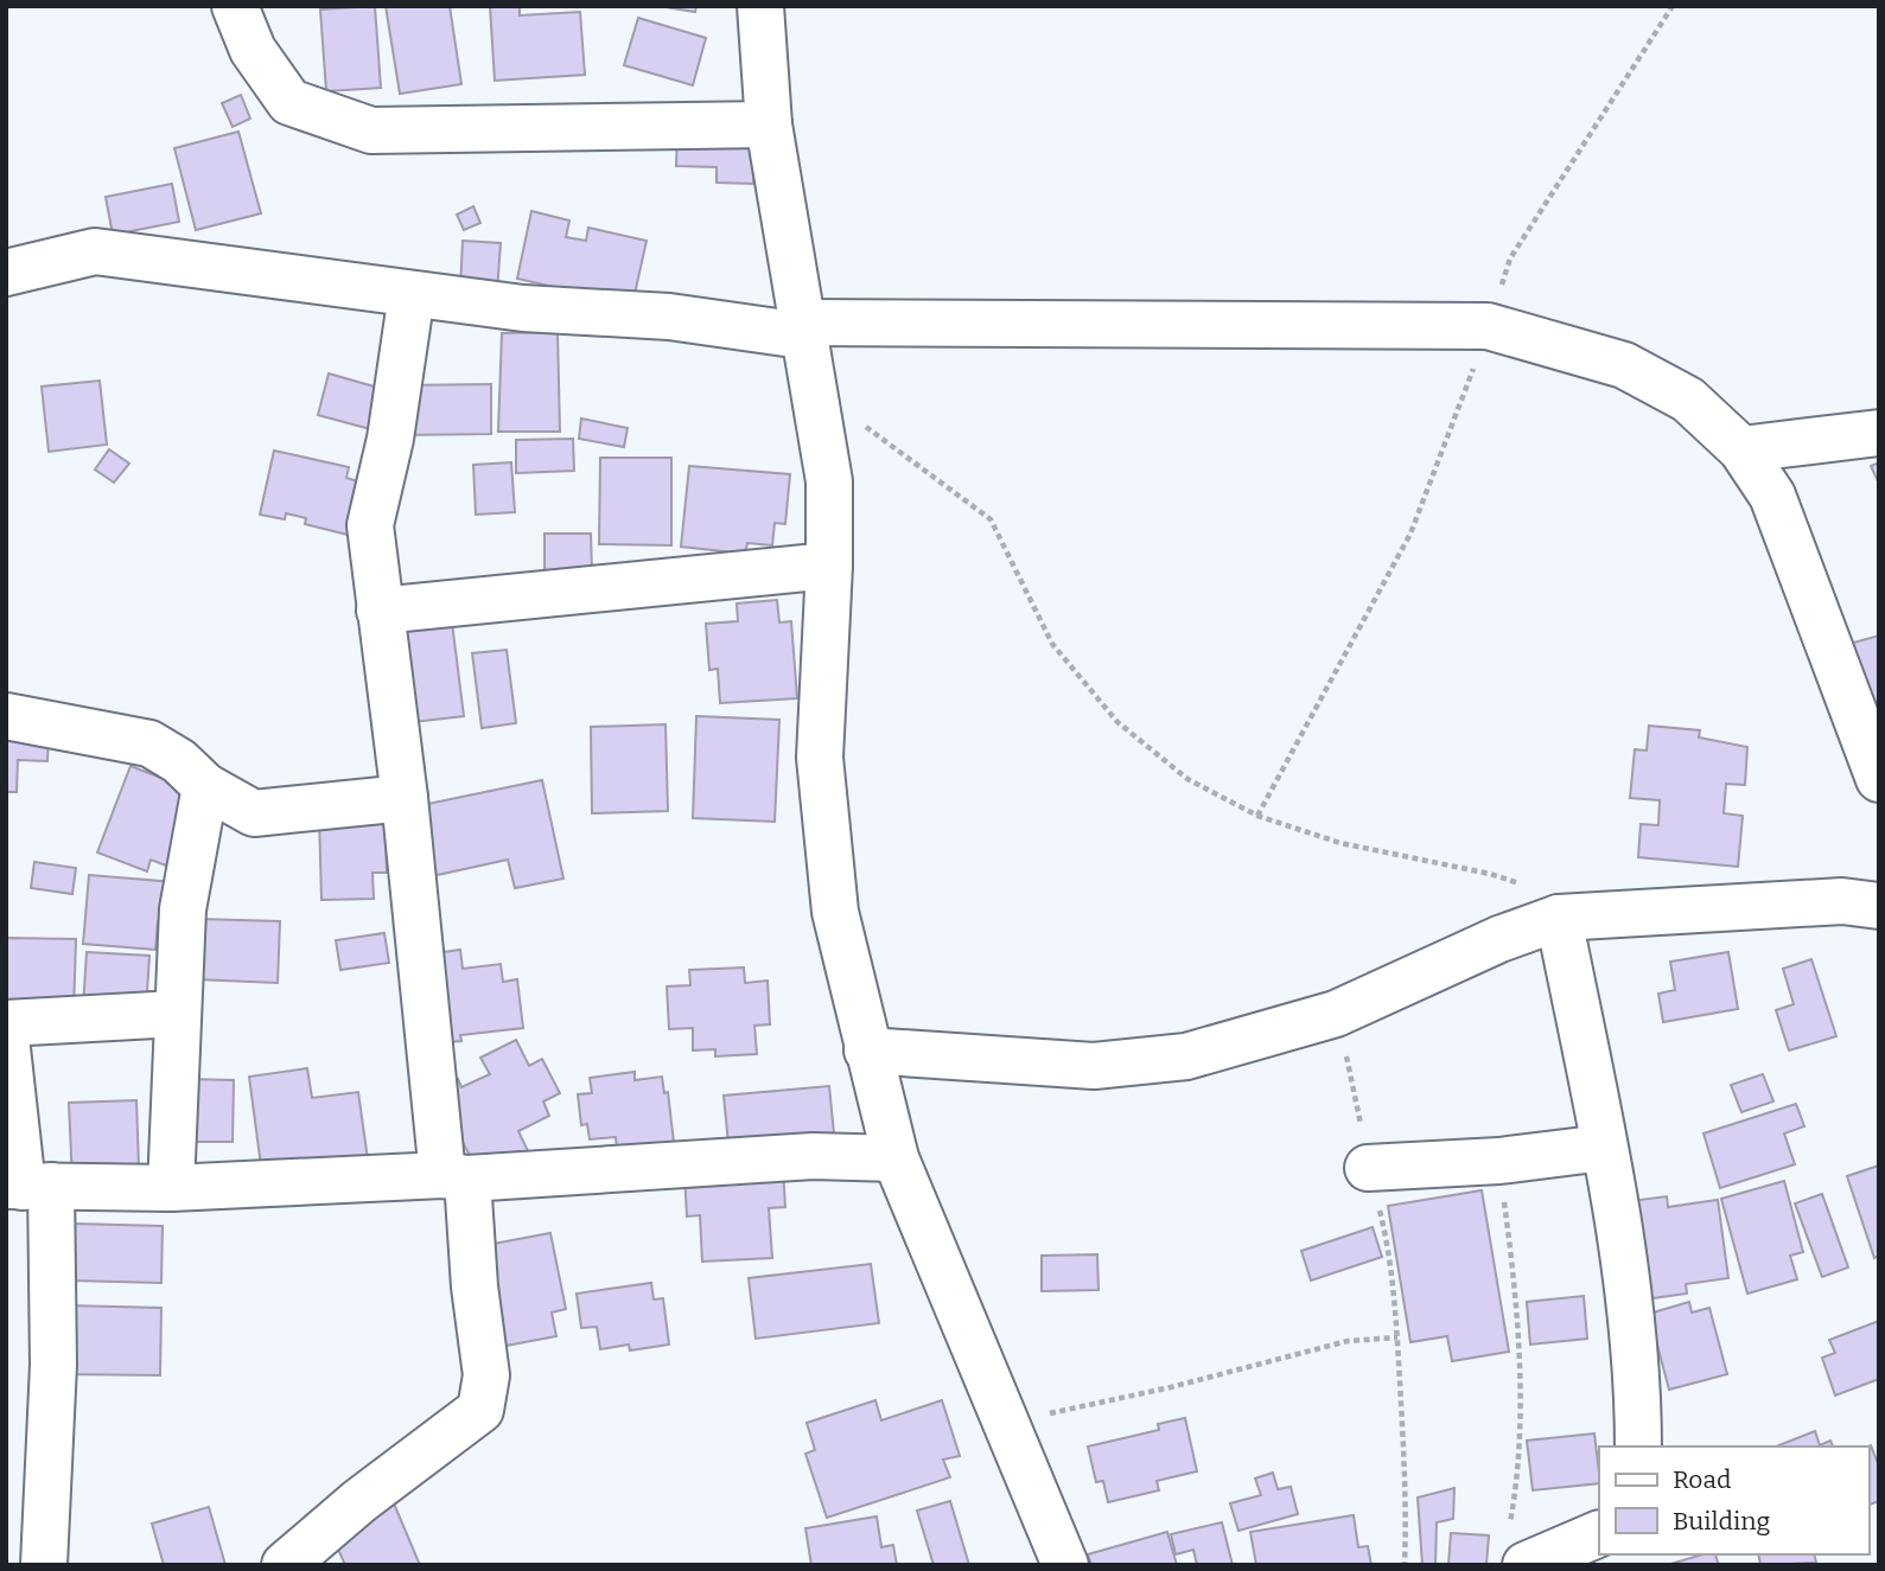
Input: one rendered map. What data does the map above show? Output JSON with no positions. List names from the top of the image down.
{
  "legend": ["Road", "Building"]
}
